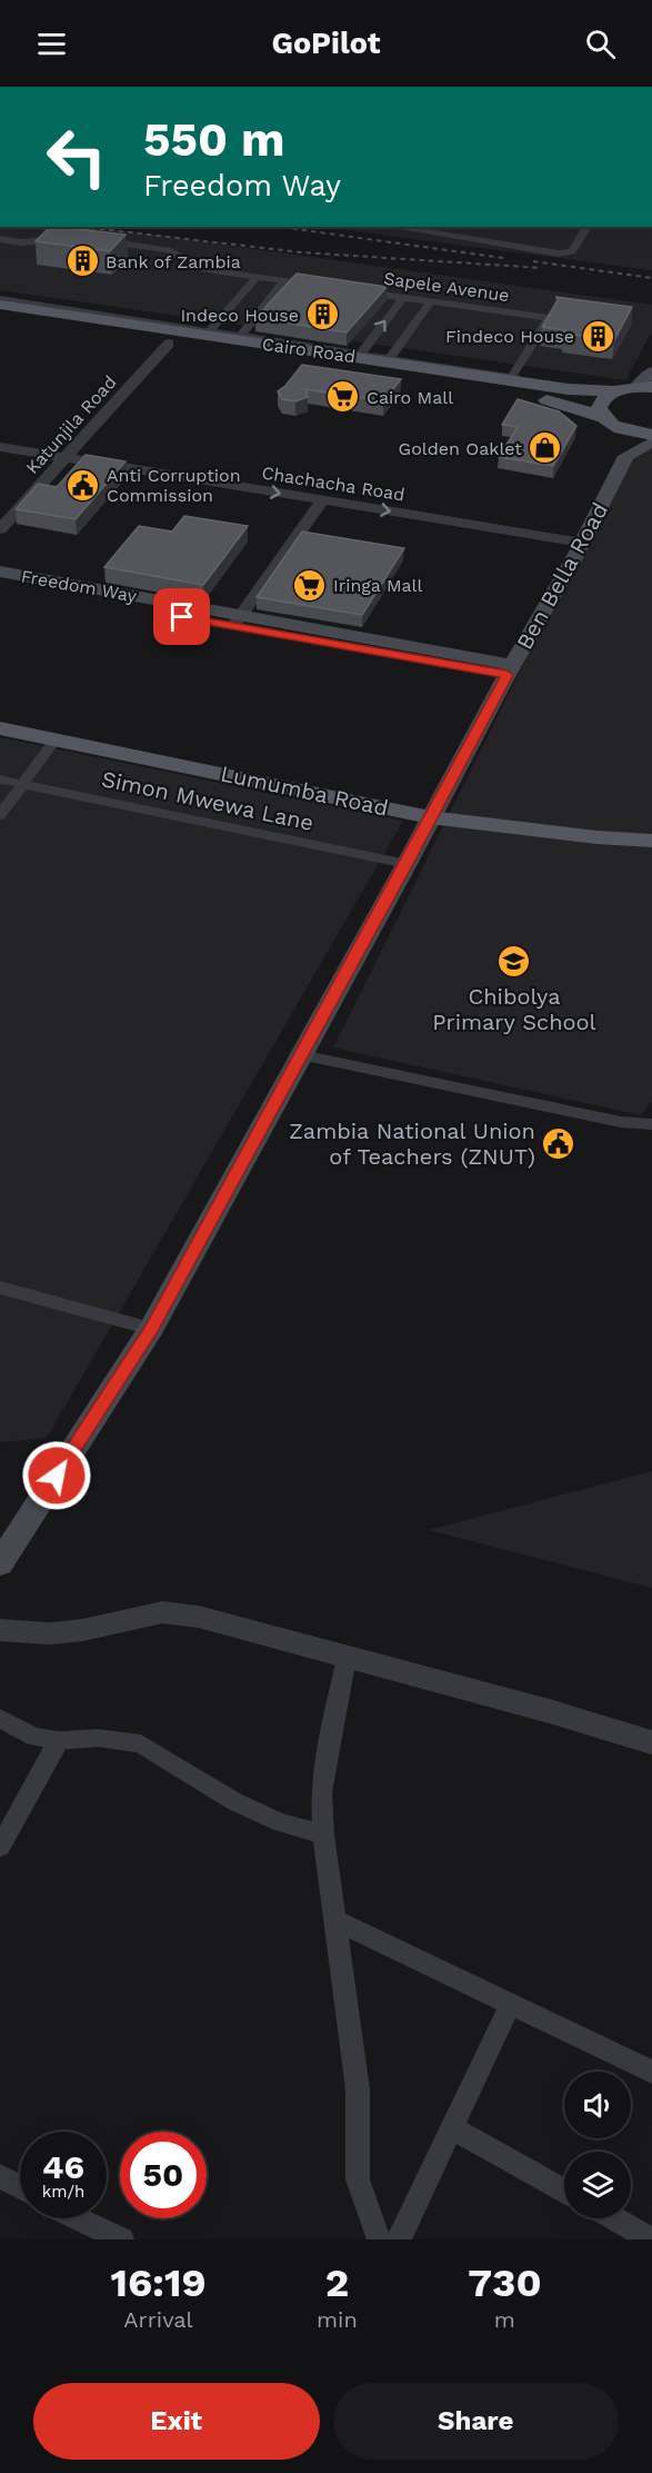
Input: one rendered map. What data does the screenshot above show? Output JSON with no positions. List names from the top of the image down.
{
  "streets": {
    "main road": [
      "Cairo Road",
      "Ben Bella Road",
      "Freedom Way",
      "Lumumba Road"
    ],
    "street": [
      "Sapele Avenue",
      "Katunjila Road",
      "Chachacha Road",
      "Simon Mwewa Lane"
    ]
  },
  "crossings": [
    ["Cairo Road", "Katunjila Road"],
    ["Katunjila Road", "Chachacha Road"],
    ["Chachacha Road", "Ben Bella Road"],
    ["Ben Bella Road", "Freedom Way"],
    ["Ben Bella Road", "Lumumba Road"],
    ["Ben Bella Road", "Simon Mwewa Lane"]
  ],
  "places": {
    "building": ["Bank of Zambia", "Indeco House", "Findeco House"],
    "supermarket": ["Cairo Mall", "Iringa Mall"],
    "shop": ["Golden Oaklet"],
    "public building": ["Anti Corruption Commission", "Zambia National Union of Teachers (ZNUT)"],
    "school or university": ["Chibolya Primary School"]
  },
  "page": {
    "header": "GoPilot",
    "turn": ["550 m", "Freedom Way"],
    "speed": "46 km/h",
    "limit": "50",
    "eta": [
      "16:19",
      "Arrival",
      "2",
      "min",
      "730",
      "m"
    ],
    "buttons": ["Exit", "Share"]
  }
}
